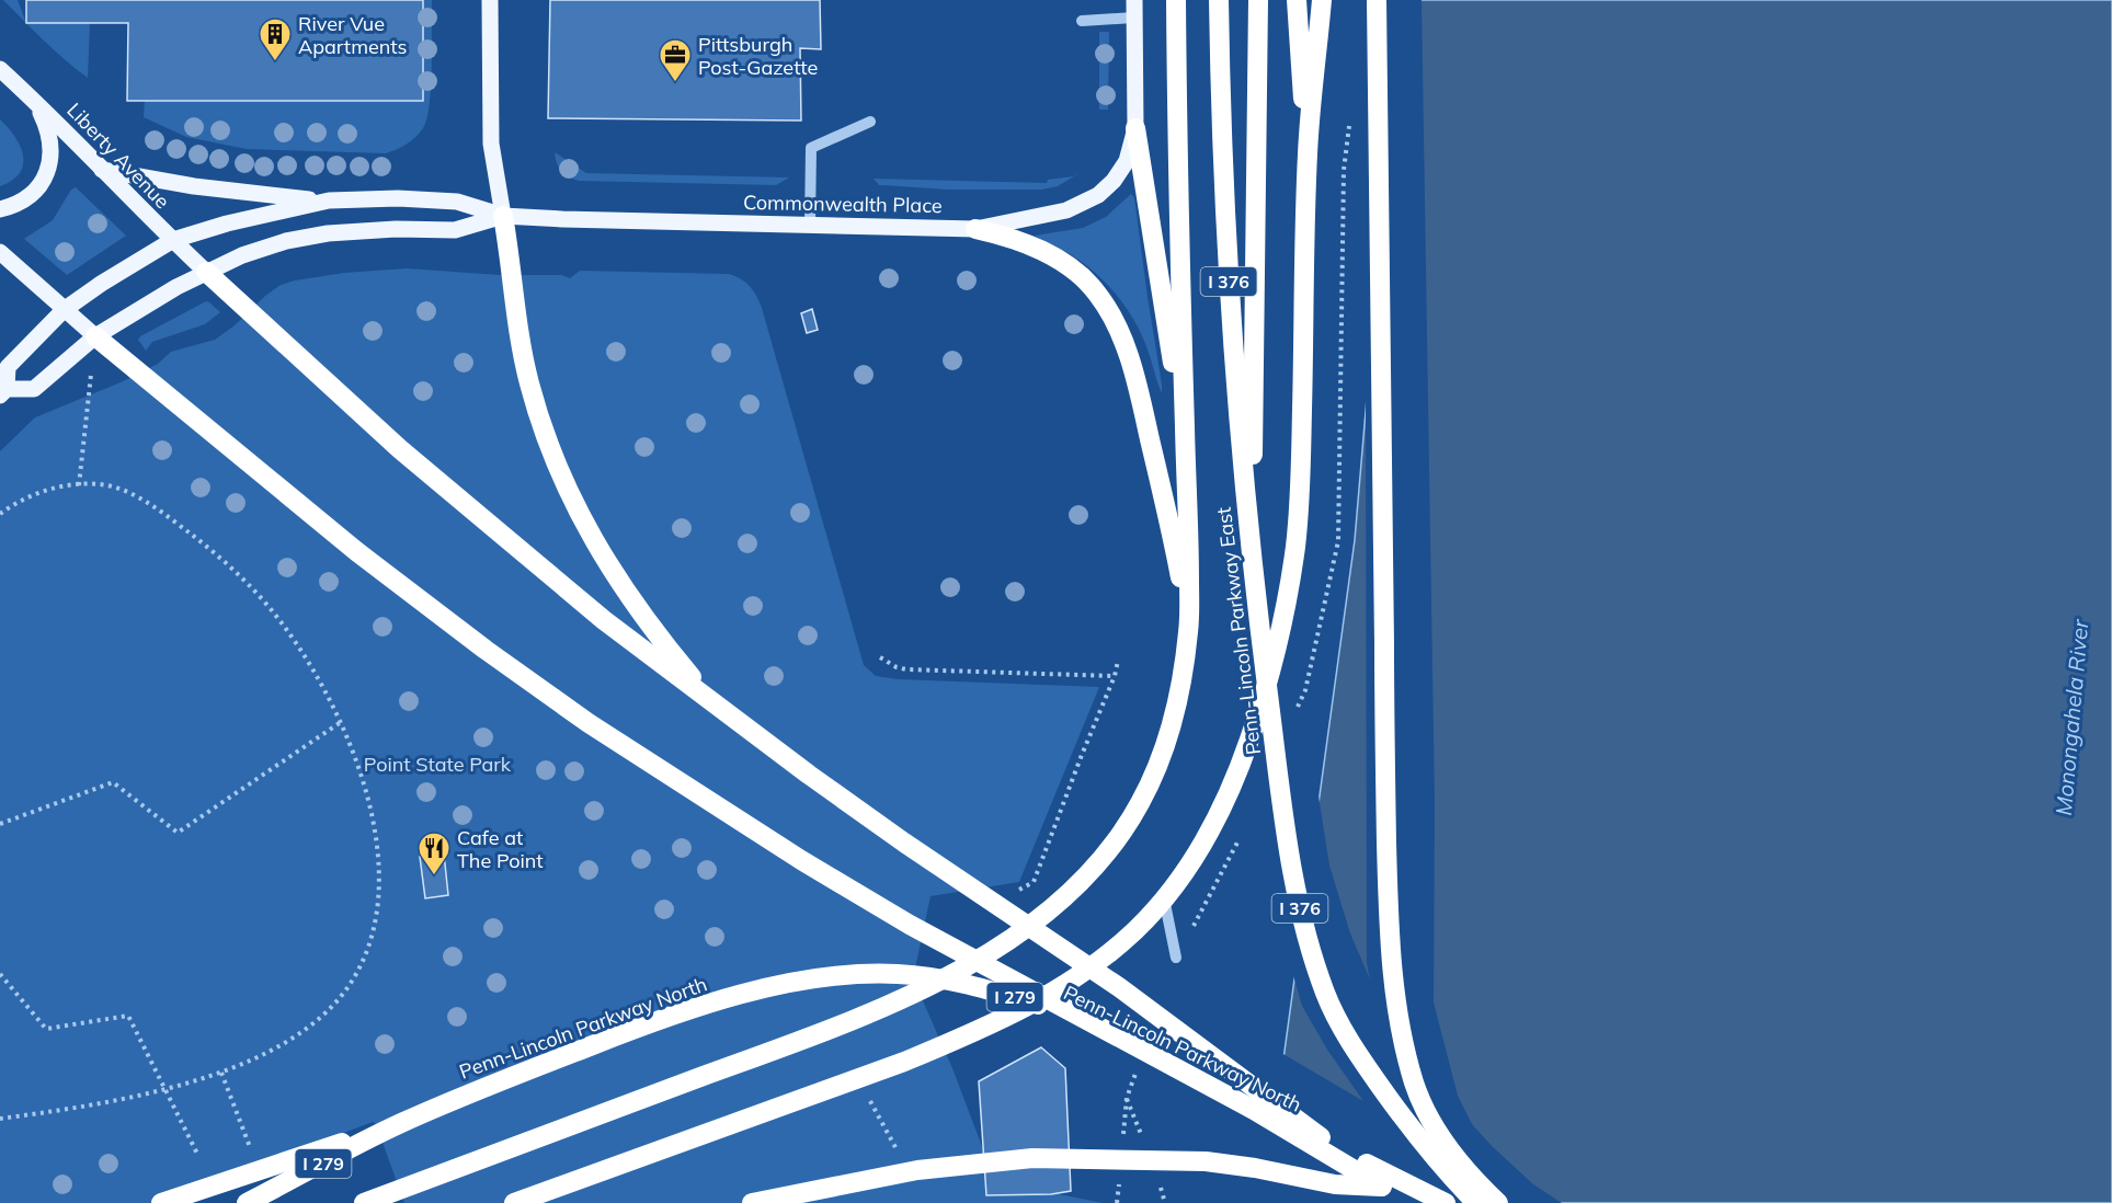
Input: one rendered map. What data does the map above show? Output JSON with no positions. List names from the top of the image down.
{
  "streets": {
    "highway": [
      "I 376",
      "Penn-Lincoln Parkway East",
      "I 279",
      "Penn-Lincoln Parkway North"
    ],
    "main road": ["Liberty Avenue", "Commonwealth Place"]
  },
  "crossings": [
    ["Liberty Avenue", "Commonwealth Place"],
    ["I 279", "Penn-Lincoln Parkway North"]
  ],
  "water": ["Monongahela River"],
  "parks": ["Point State Park"],
  "places": {
    "building": ["River Vue Apartments"],
    "office": ["Pittsburgh Post-Gazette"],
    "restaurant": ["Cafe at The Point"]
  }
}
